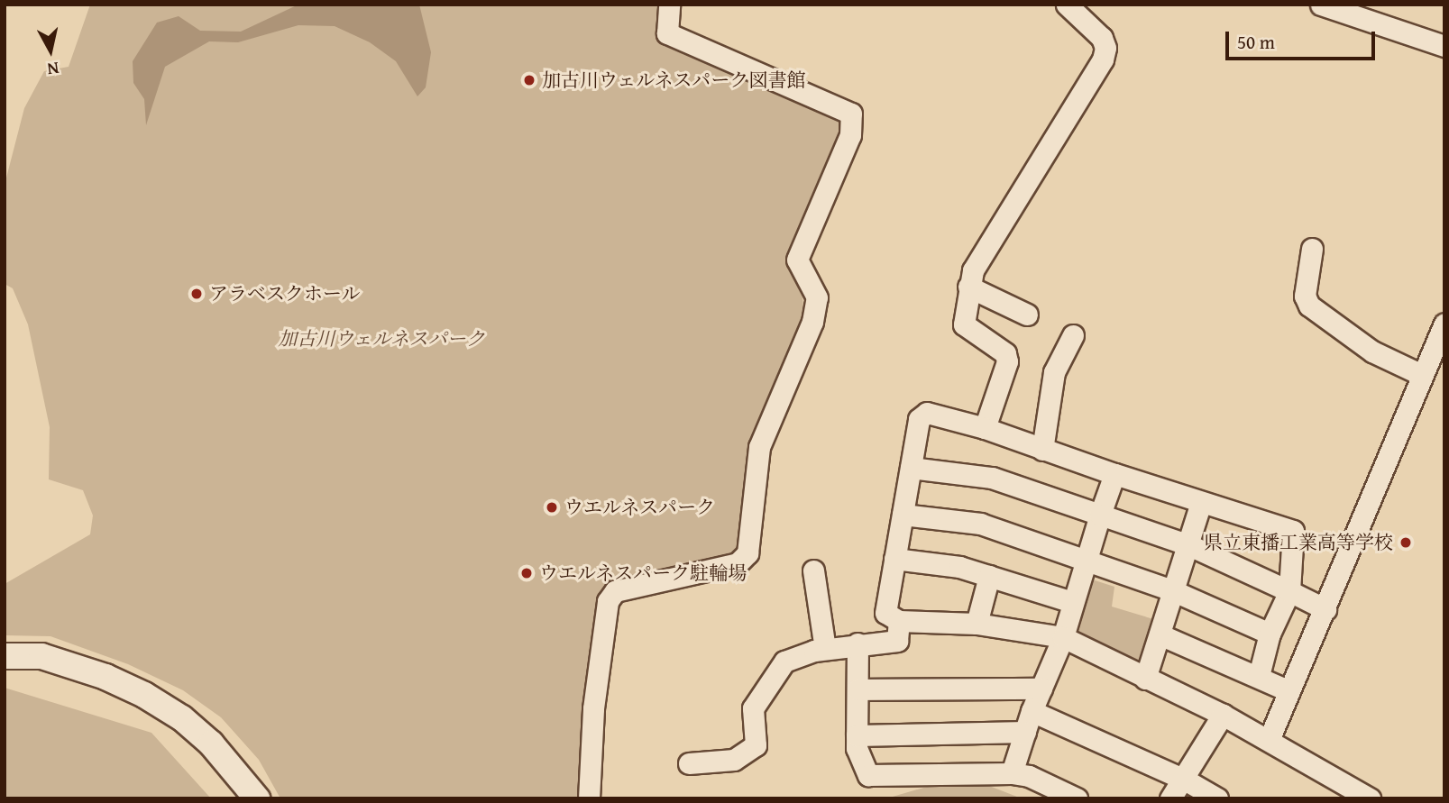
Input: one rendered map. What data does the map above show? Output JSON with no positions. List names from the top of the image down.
{
  "parks": ["加古川ウェルネスパーク"],
  "places": [
    "加古川ウェルネスパーク図書館",
    "アラベスクホール",
    "ウエルネスパーク",
    "県立東播工業高等学校",
    "ウエルネスパーク駐輪場"
  ],
  "scale_bar": "50 m",
  "north": "bottom"
}
